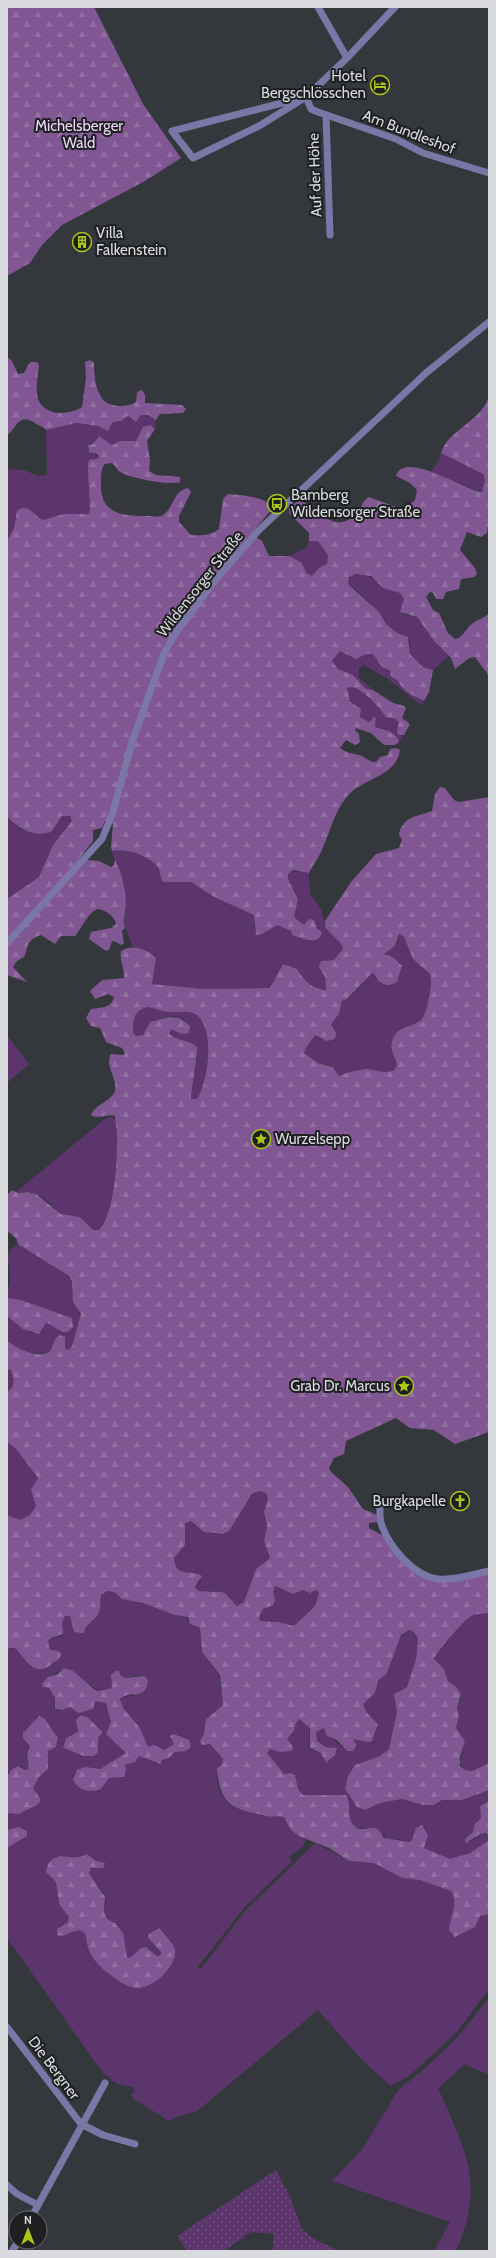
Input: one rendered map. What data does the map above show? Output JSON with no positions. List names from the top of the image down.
{
  "streets": {
    "street": [
      "Am Bundleshof",
      "Auf der Höhe",
      "Wildensorger Straße",
      "Die Bergner"
    ]
  },
  "crossings": [
    ["Am Bundleshof", "Auf der Höhe"]
  ],
  "parks": ["Michelsberger Wald"],
  "places": {
    "hotel": ["Hotel Bergschlösschen"],
    "building": ["Villa Falkenstein"],
    "bus stop": ["Bamberg Wildensorger Straße"],
    "place": ["Wurzelsepp", "Grab Dr. Marcus"],
    "church": ["Burgkapelle"]
  },
  "north": "top"
}
